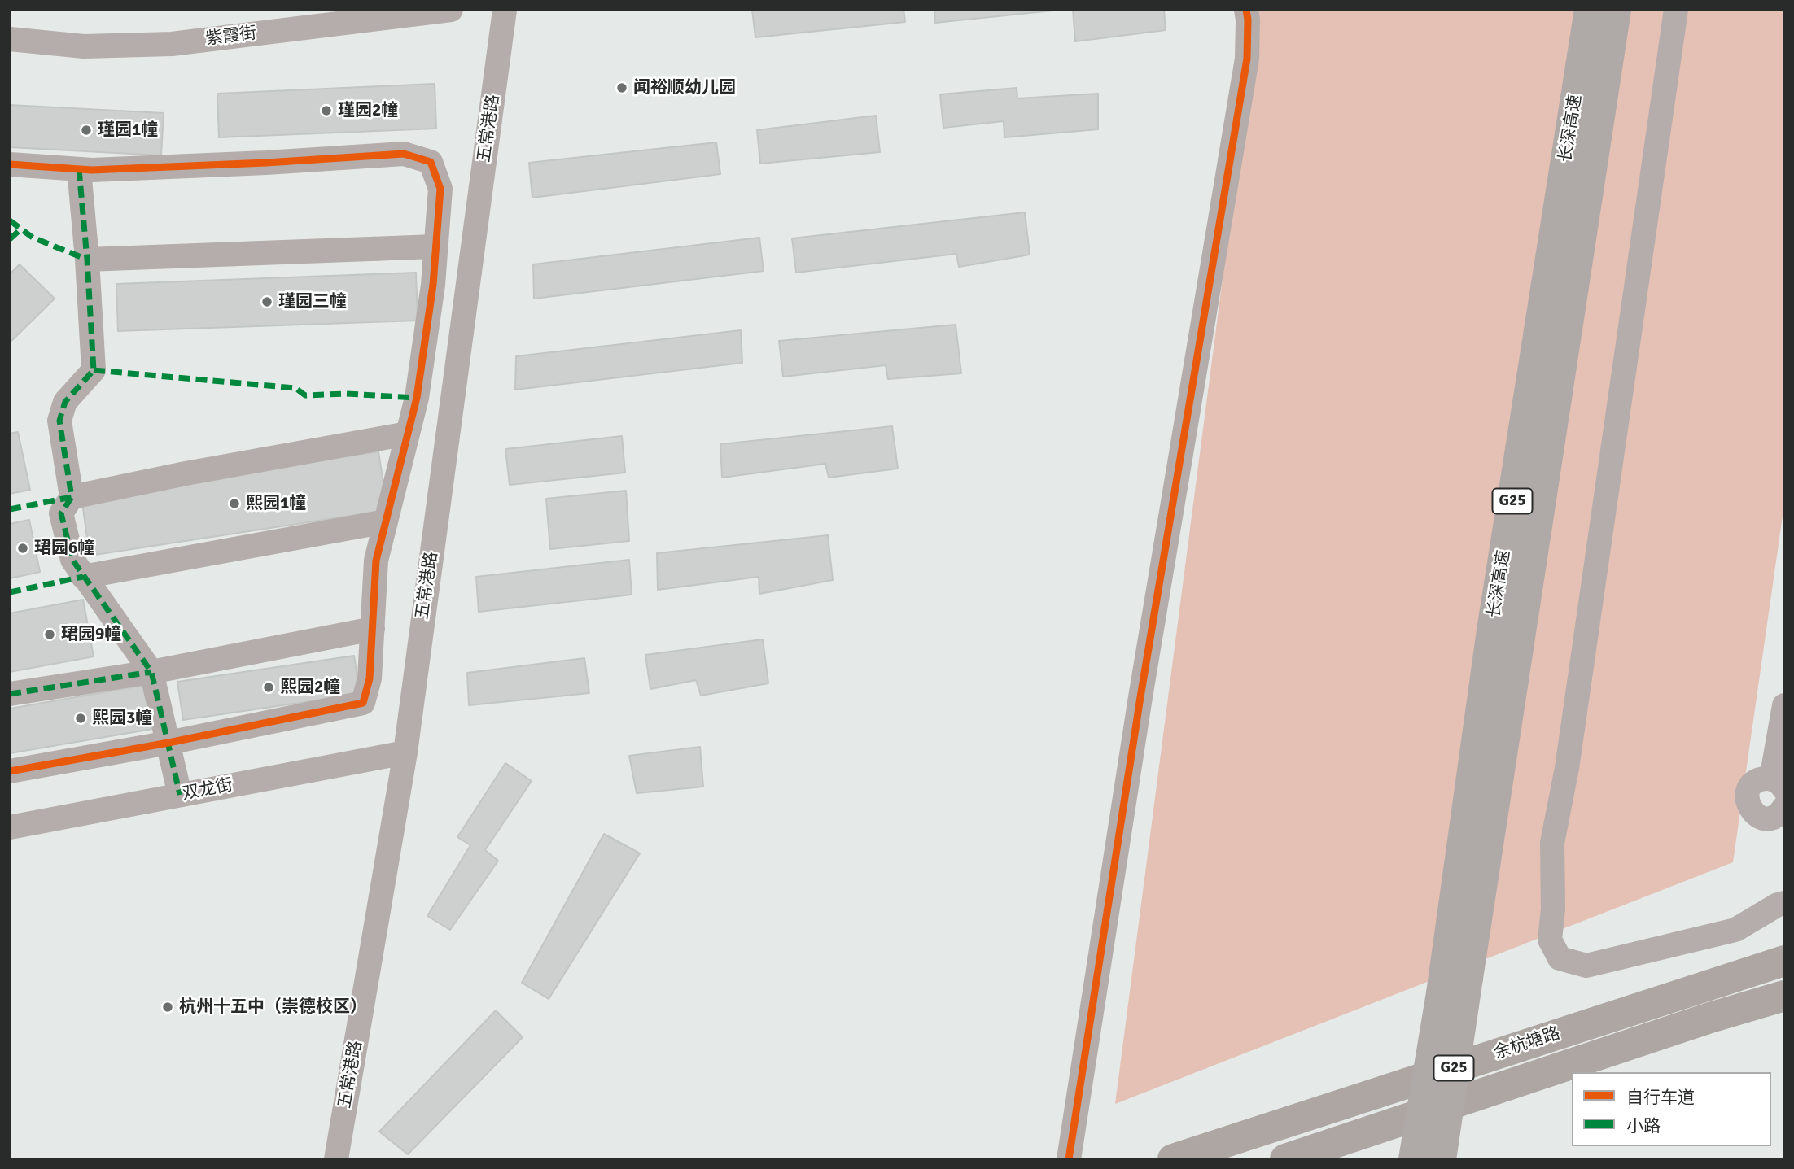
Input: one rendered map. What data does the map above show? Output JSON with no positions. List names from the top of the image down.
{
  "streets": {
    "highway": ["长深高速", "G25"],
    "main road": ["余杭塘路"],
    "street": ["紫霞街", "五常港路", "双龙街"]
  },
  "crossings": [
    ["五常港路", "双龙街"]
  ],
  "places": [
    "闻裕顺幼儿园",
    "瑾园2幢",
    "瑾园1幢",
    "瑾园三幢",
    "熙园1幢",
    "珺园6幢",
    "珺园9幢",
    "熙园2幢",
    "熙园3幢",
    "杭州十五中（崇德校区）"
  ],
  "legend": ["自行车道", "小路"]
}
